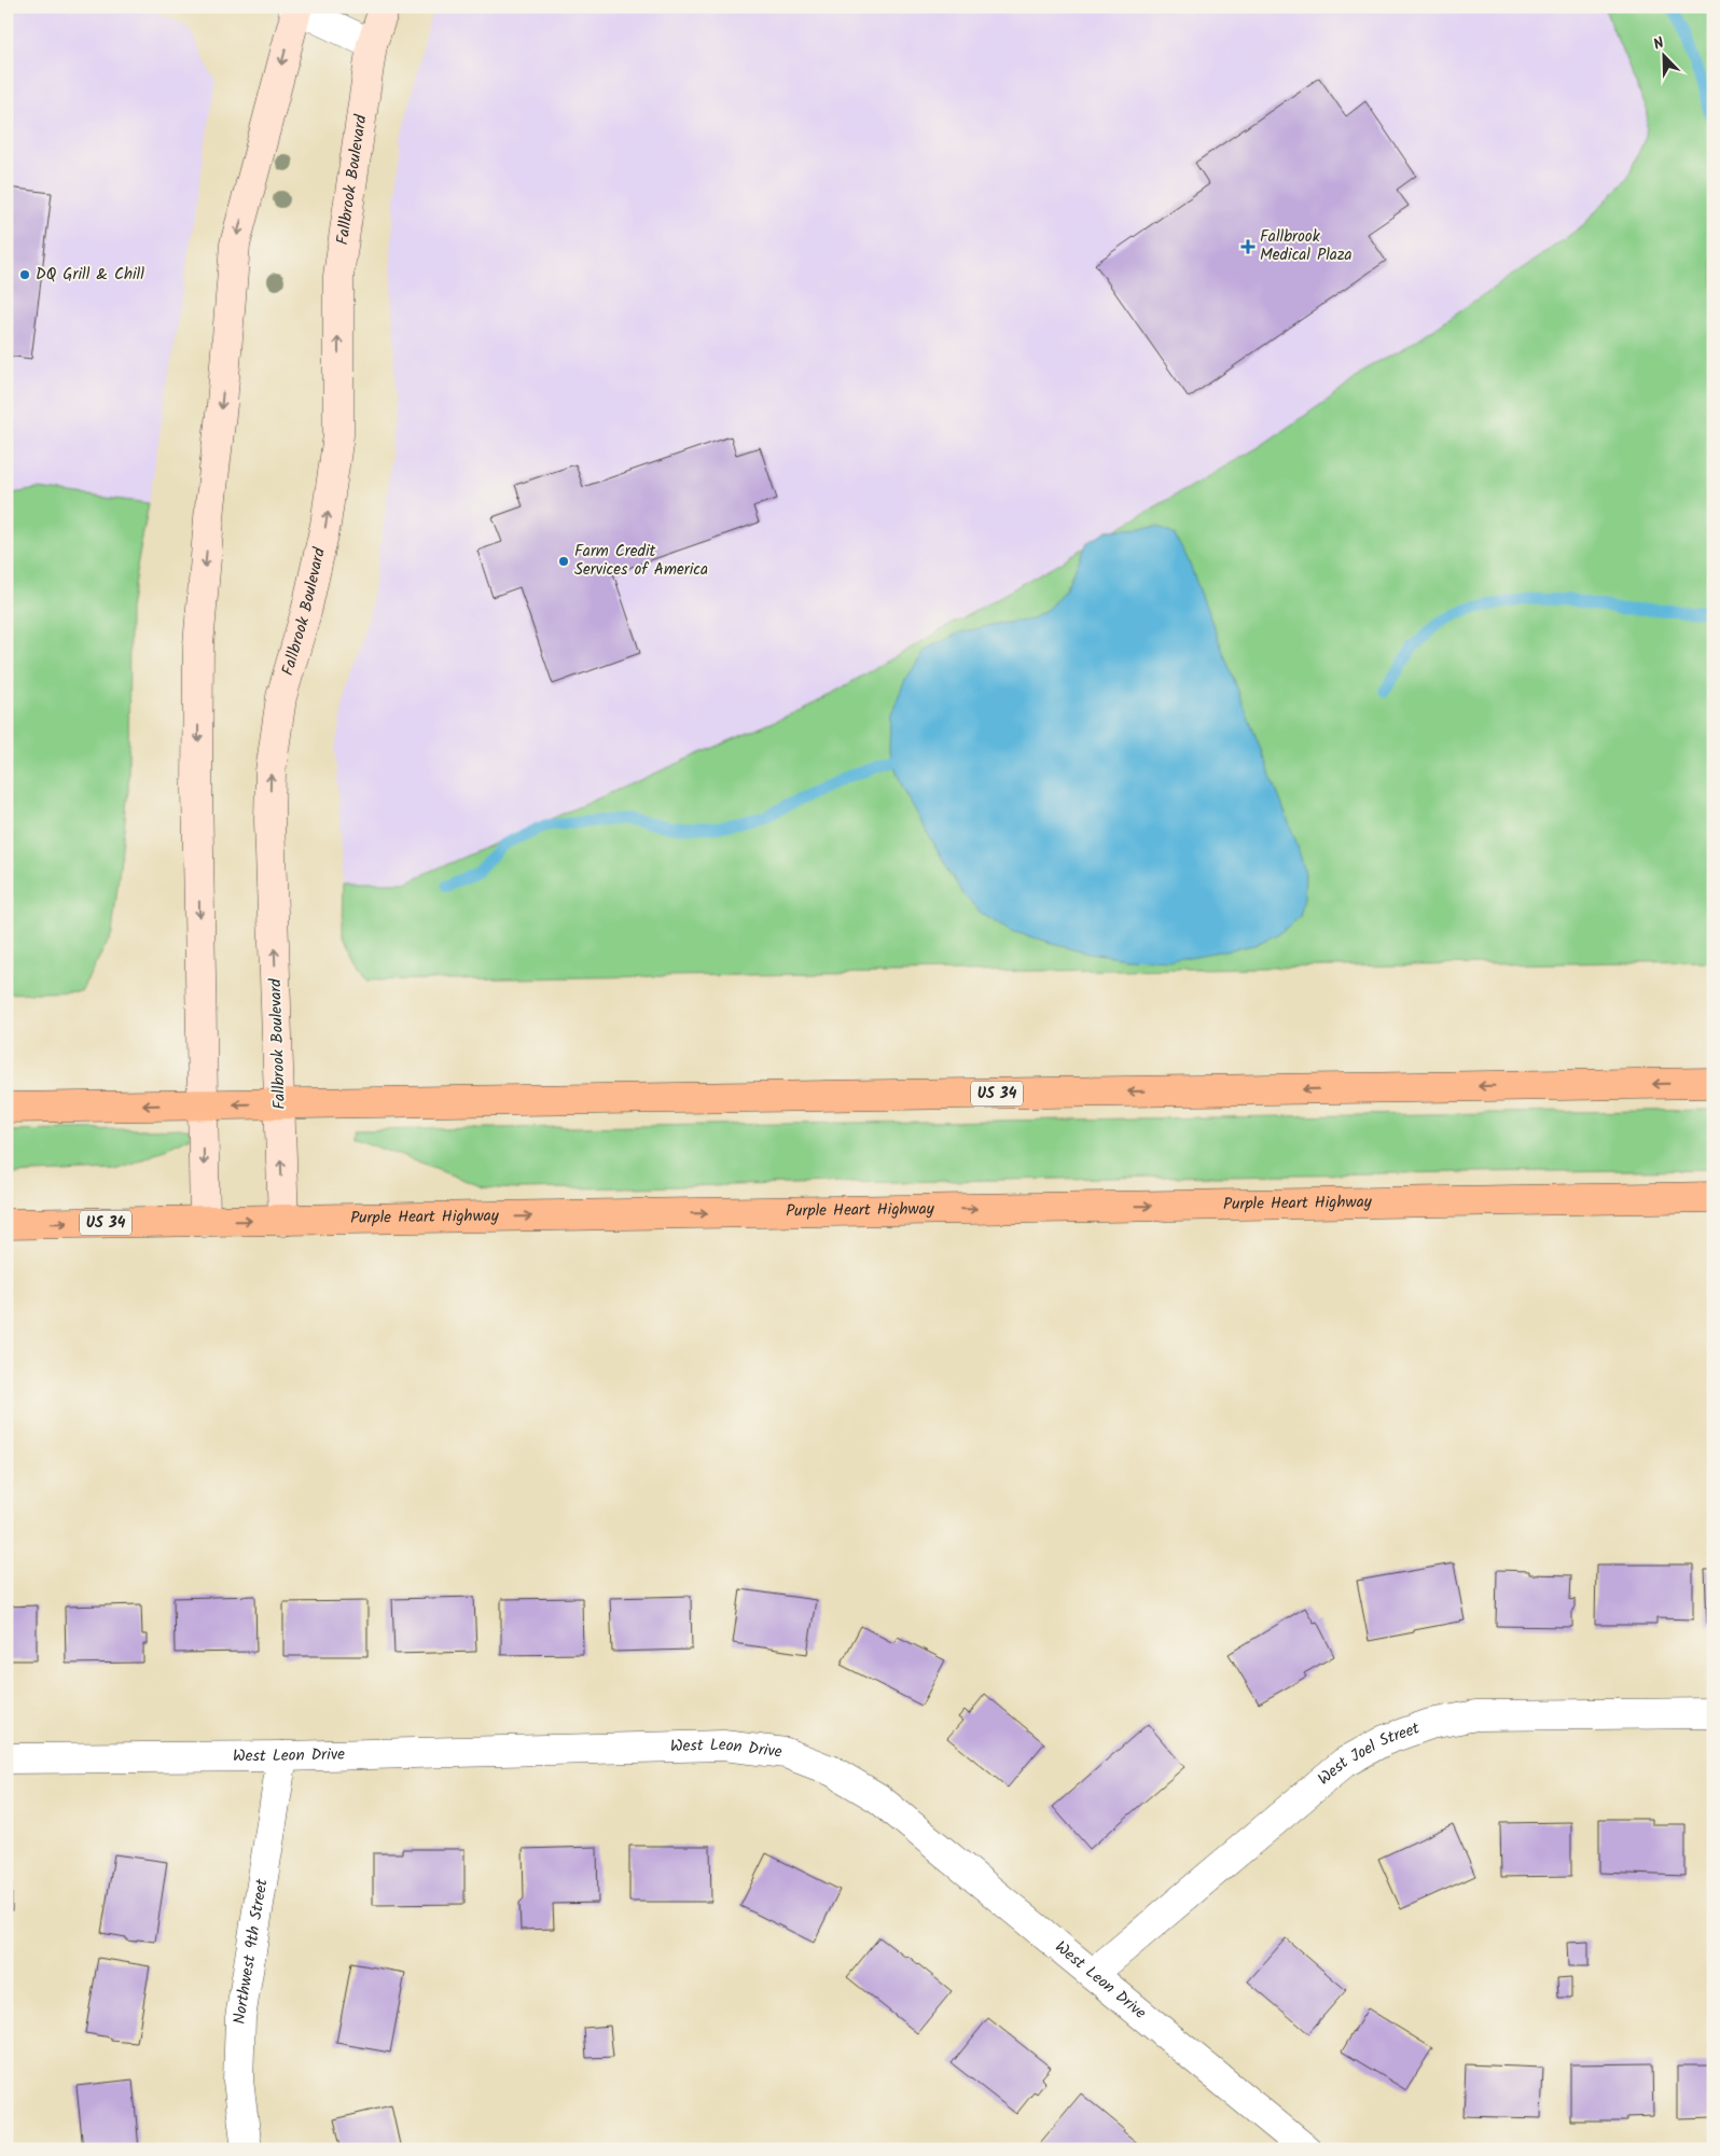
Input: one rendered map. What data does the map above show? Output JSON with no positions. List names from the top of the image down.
{
  "streets": {
    "main road": ["US 34", "Purple Heart Highway"],
    "street": [
      "Fallbrook Boulevard",
      "West Leon Drive",
      "West Joel Street",
      "Northwest 9th Street"
    ]
  },
  "crossings": [
    ["Fallbrook Boulevard", "US 34"],
    ["Fallbrook Boulevard", "Purple Heart Highway"],
    ["West Leon Drive", "West Joel Street"],
    ["West Leon Drive", "Northwest 9th Street"]
  ],
  "places": {
    "health": ["Fallbrook Medical Plaza"],
    "other": ["DQ Grill & Chill", "Farm Credit Services of America"]
  },
  "north": "top left"
}
